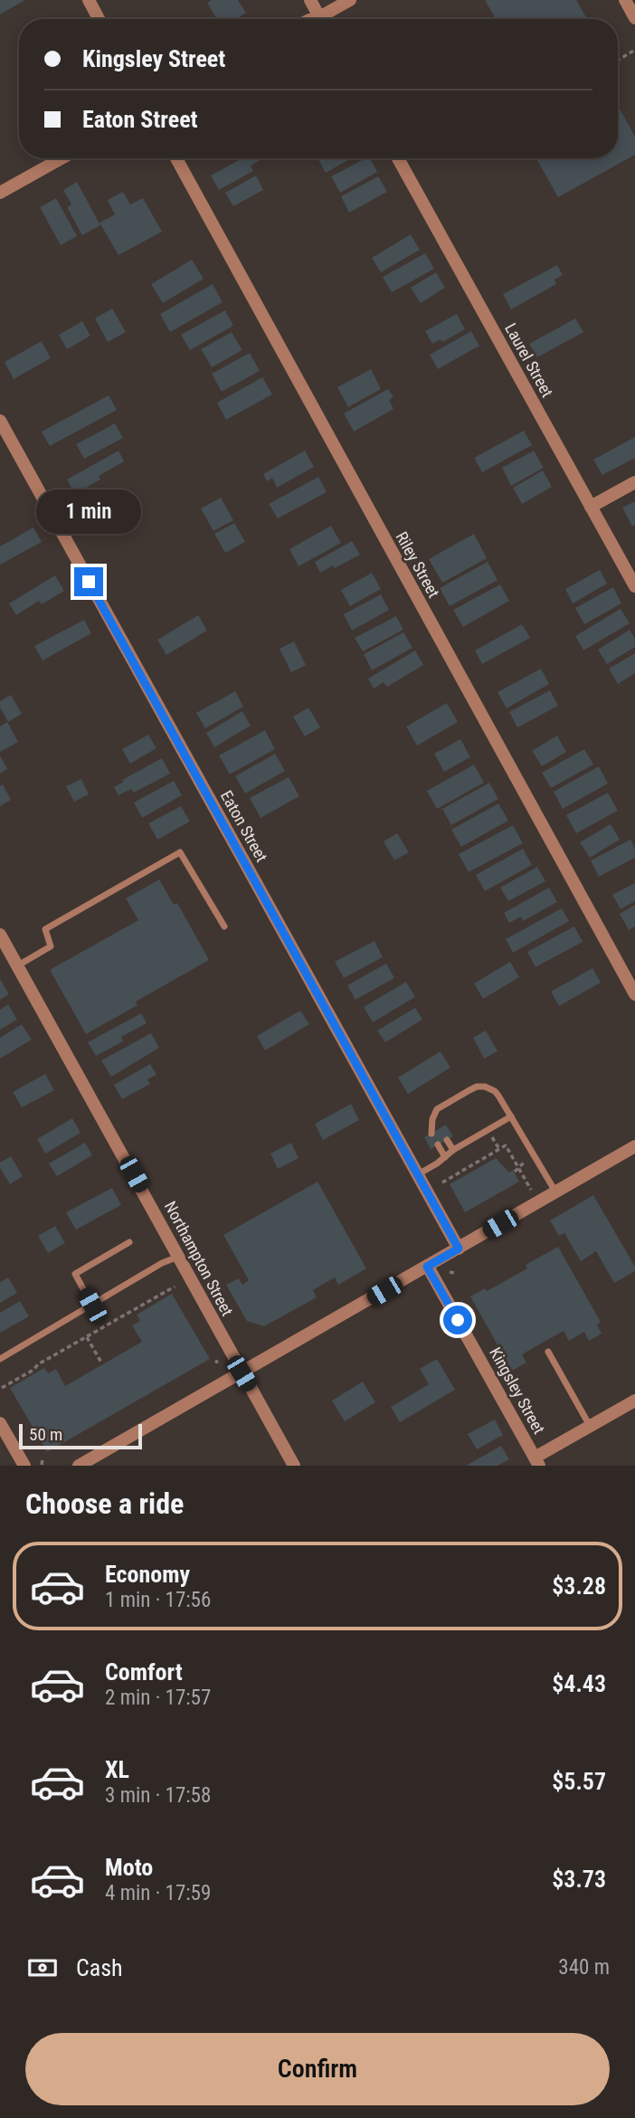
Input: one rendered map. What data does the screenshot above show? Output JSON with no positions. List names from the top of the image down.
{
  "streets": {
    "street": [
      "Laurel Street",
      "Riley Street",
      "Eaton Street",
      "Northampton Street",
      "Kingsley Street"
    ]
  },
  "scale_bar": "50 m",
  "page": {
    "banner": ["Kingsley Street", "Eaton Street"],
    "bubble": "1 min",
    "scale": "50 m",
    "heading": "Choose a ride",
    "list": [
      {
        "name": "Economy",
        "note": "1 min · 17:56",
        "value": "$3.28"
      },
      {
        "name": "Comfort",
        "note": "2 min · 17:57",
        "value": "$4.43"
      },
      {
        "name": "XL",
        "note": "3 min · 17:58",
        "value": "$5.57"
      },
      {
        "name": "Moto",
        "note": "4 min · 17:59",
        "value": "$3.73"
      }
    ],
    "pay": ["Cash", "340 m"],
    "buttons": "Confirm"
  }
}
